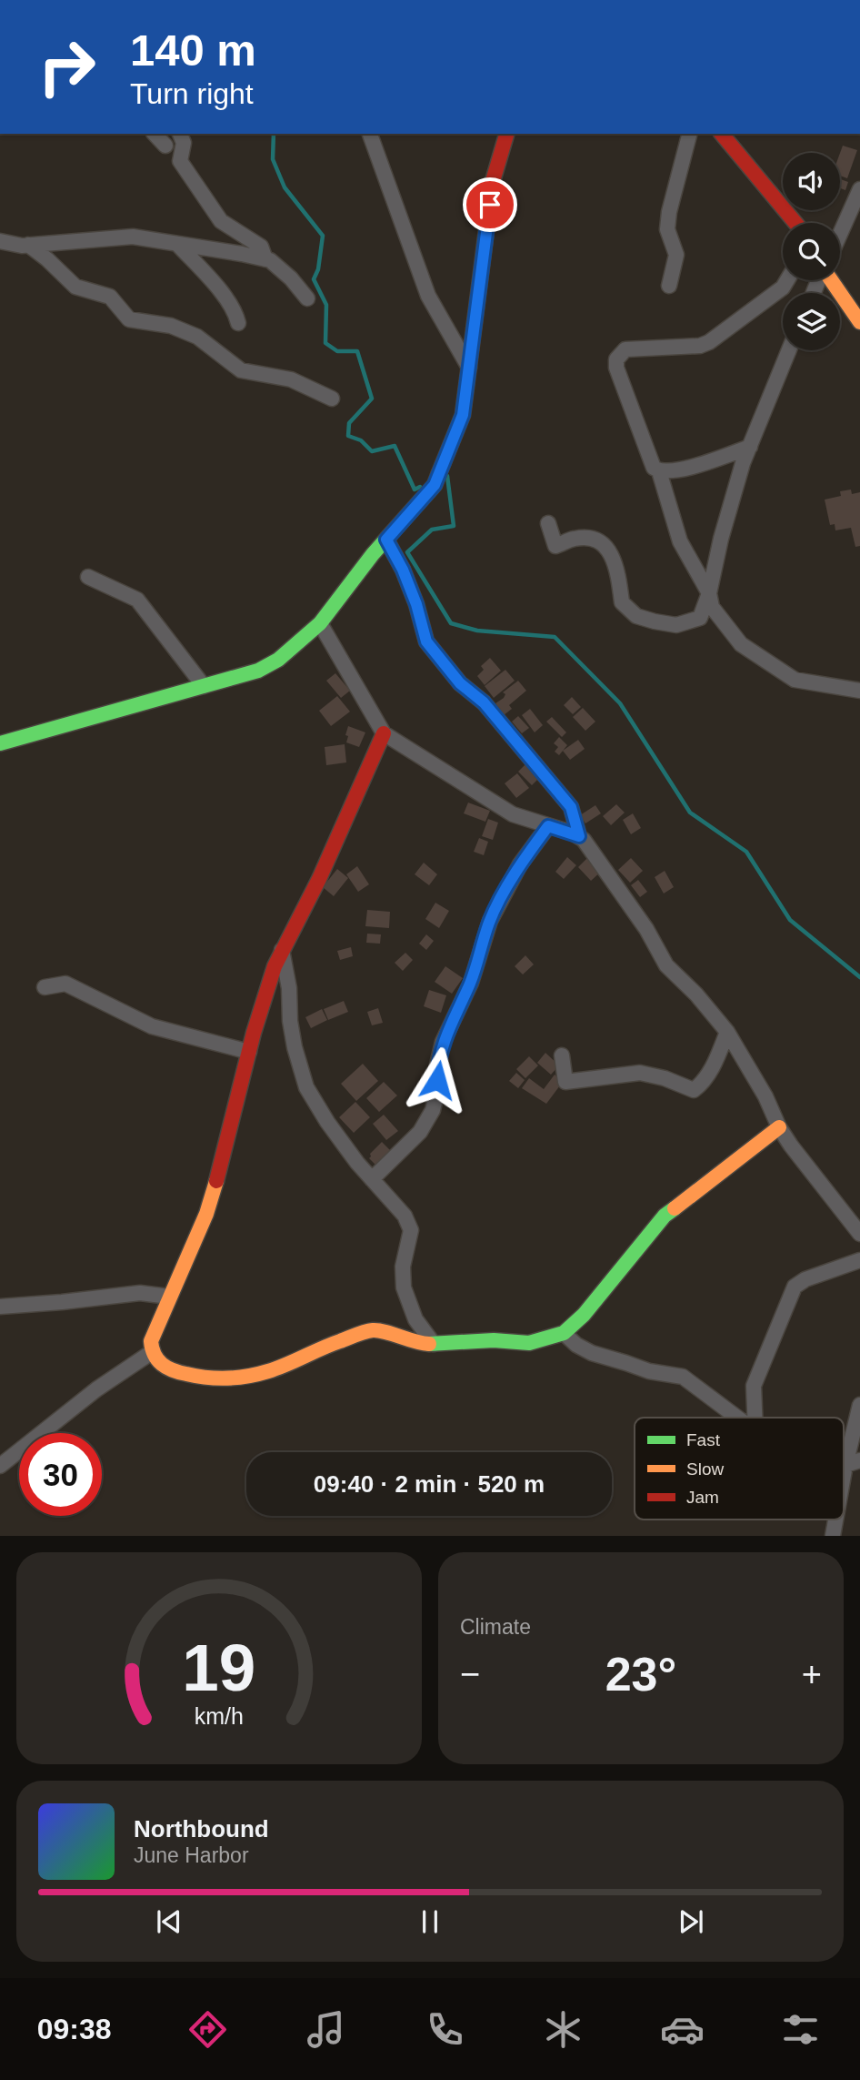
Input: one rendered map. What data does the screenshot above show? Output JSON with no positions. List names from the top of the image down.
{
  "legend": ["Fast", "Slow", "Jam"],
  "page": {
    "turn": ["140 m", "Turn right"],
    "limit": "30",
    "trip": "09:40 · 2 min · 520 m",
    "tile": "Climate",
    "heat": ["−", "23°", "+"],
    "song": ["Northbound", "June Harbor"],
    "tabs": "09:38",
    "gauge": ["19", "km/h"]
  }
}
